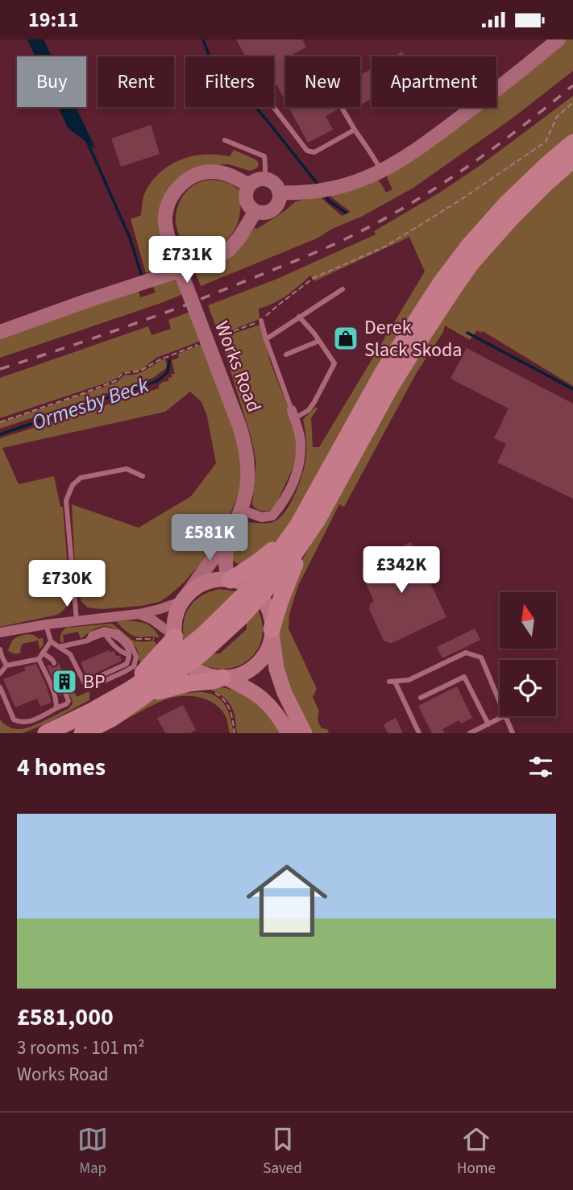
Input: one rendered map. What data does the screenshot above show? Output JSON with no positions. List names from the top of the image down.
{
  "streets": {
    "main road": ["Works Road"]
  },
  "water": ["Ormesby Beck"],
  "places": {
    "shop": ["Derek Slack Skoda"],
    "building": ["BP"]
  },
  "north": "top",
  "page": {
    "status": "19:11",
    "chip": [
      "Buy",
      "Rent",
      "Filters",
      "New",
      "Apartment"
    ],
    "price": [
      "£731K",
      "£581K",
      "£342K",
      "£730K"
    ],
    "heading": "4 homes",
    "list": [
      {
        "name": "£581,000",
        "note": "3 rooms · 101 m² · Works Road"
      }
    ],
    "tabs": ["Map", "Saved", "Home"]
  }
}
